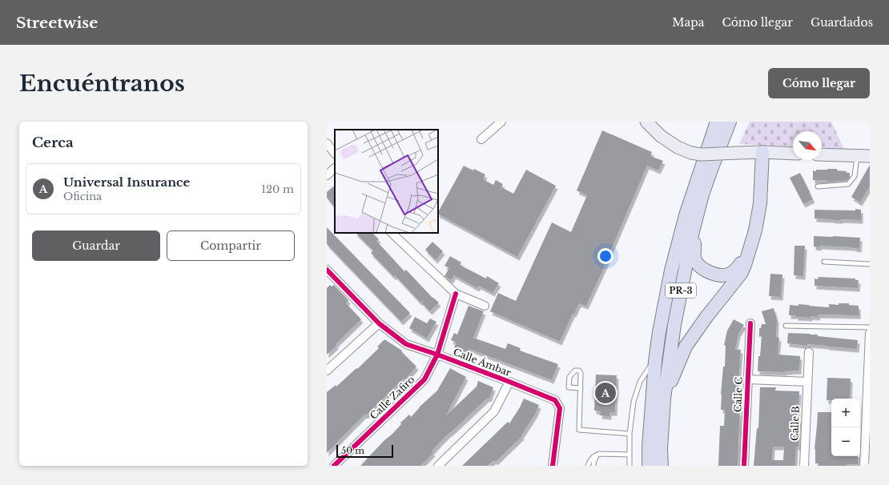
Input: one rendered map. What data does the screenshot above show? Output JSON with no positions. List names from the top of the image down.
{
  "streets": {
    "main road": ["PR-3"],
    "street": [
      "Calle Ámbar",
      "Calle C",
      "Calle Zafiro",
      "Calle B"
    ]
  },
  "crossings": [
    ["Calle Ámbar", "Calle Zafiro"]
  ],
  "scale_bar": "50 m",
  "north": "bottom right",
  "page": {
    "header": "Streetwise",
    "nav": ["Mapa", "Cómo llegar", "Guardados"],
    "buttons": [
      "Cómo llegar",
      ["Guardar", "Compartir"]
    ],
    "title": "Encuéntranos",
    "heading": "Cerca",
    "list": [
      {
        "mark": "A",
        "name": "Universal Insurance",
        "note": "Oficina",
        "value": "120 m"
      }
    ],
    "pins": "A",
    "map_buttons": ["+", "−"],
    "scale": "50 m"
  }
}
